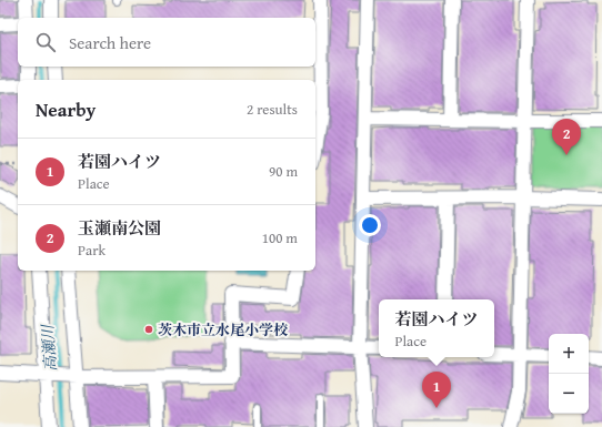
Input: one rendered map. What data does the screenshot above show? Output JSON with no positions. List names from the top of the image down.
{
  "water": ["高瀬川"],
  "places": ["茨木市立水尾小学校"],
  "page": {
    "search": "Search here",
    "heading": ["Nearby", "2 results"],
    "pins": ["2", "1"],
    "list": [
      {
        "mark": "1",
        "name": "若園ハイツ",
        "note": "Place",
        "value": "90 m"
      },
      {
        "mark": "2",
        "name": "玉瀬南公園",
        "note": "Park",
        "value": "100 m"
      }
    ],
    "popup": ["若園ハイツ", "Place"],
    "map_buttons": ["+", "−"]
  }
}
